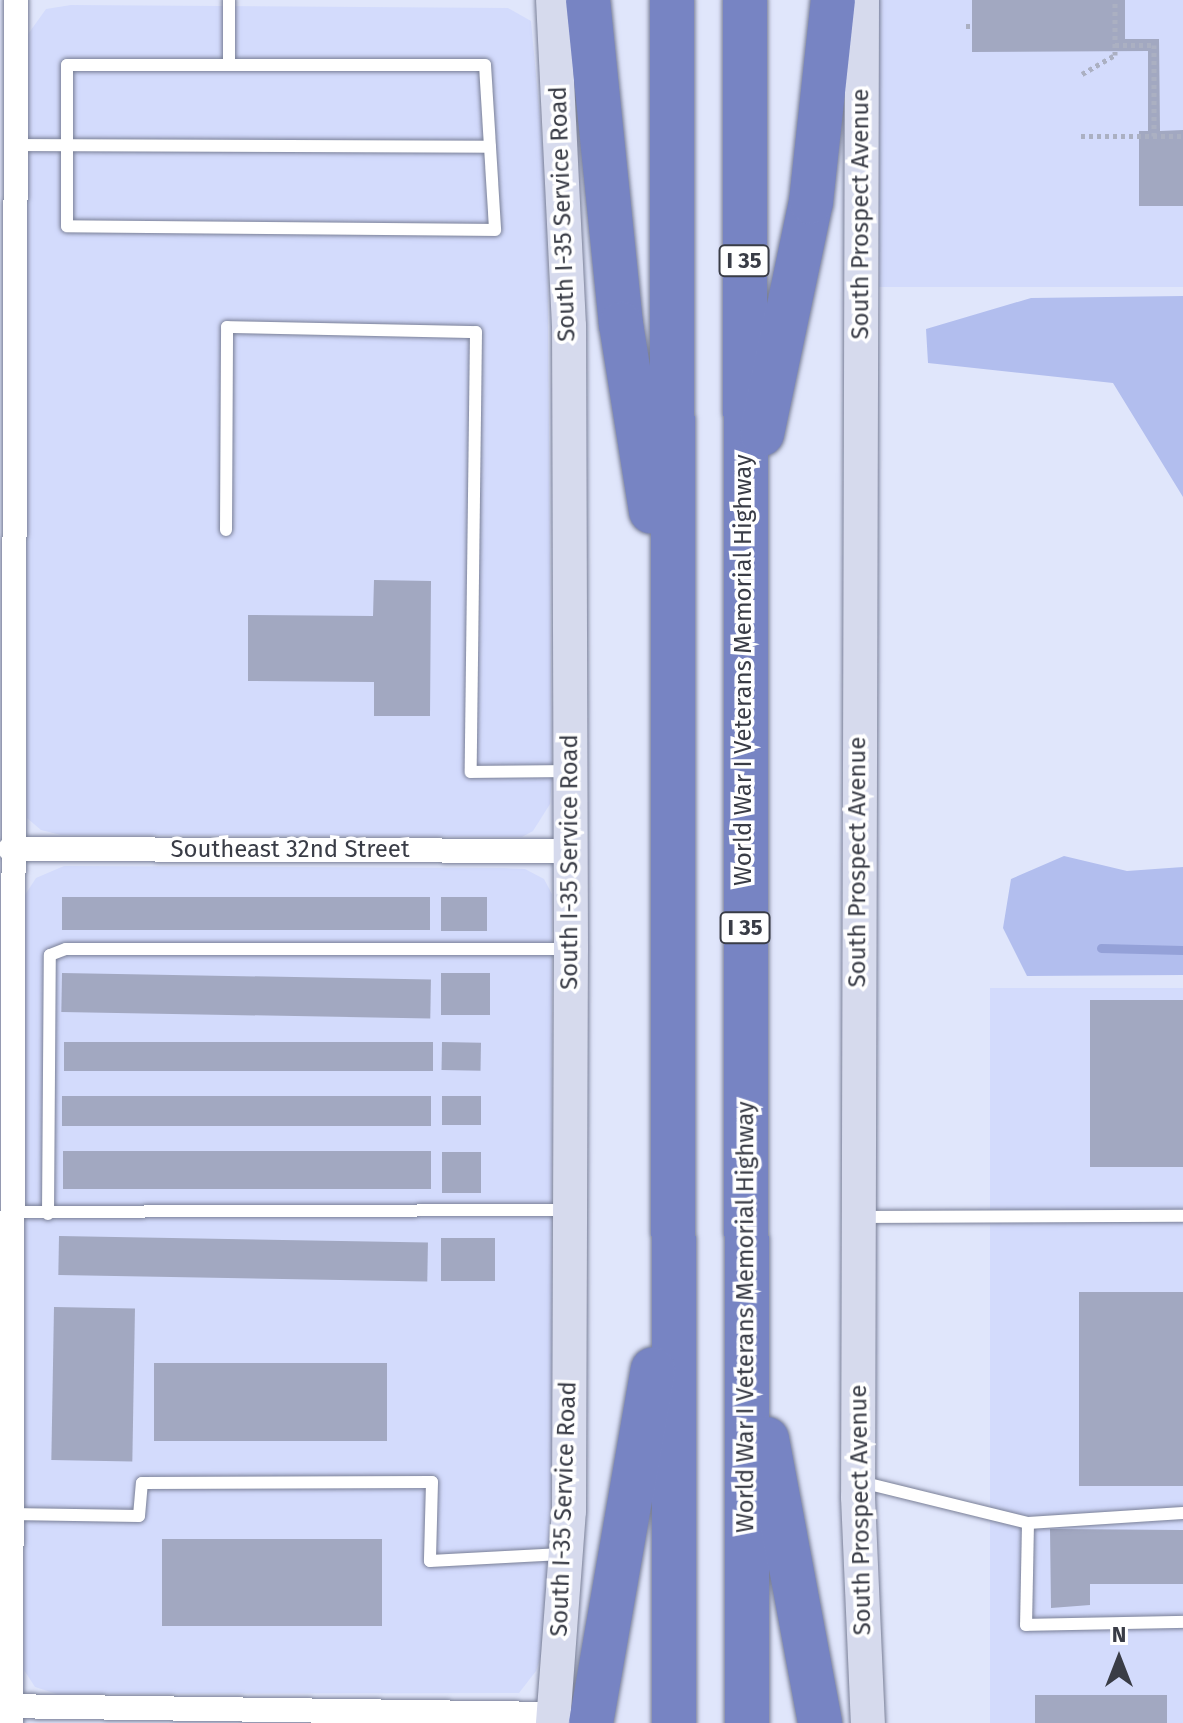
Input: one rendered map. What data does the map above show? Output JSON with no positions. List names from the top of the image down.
{
  "streets": {
    "highway": ["I 35", "World War I Veterans Memorial Highway"],
    "main road": ["South I-35 Service Road", "South Prospect Avenue"],
    "street": ["Southeast 32nd Street"]
  },
  "crossings": [
    ["South I-35 Service Road", "Southeast 32nd Street"]
  ],
  "north": "top"
}
